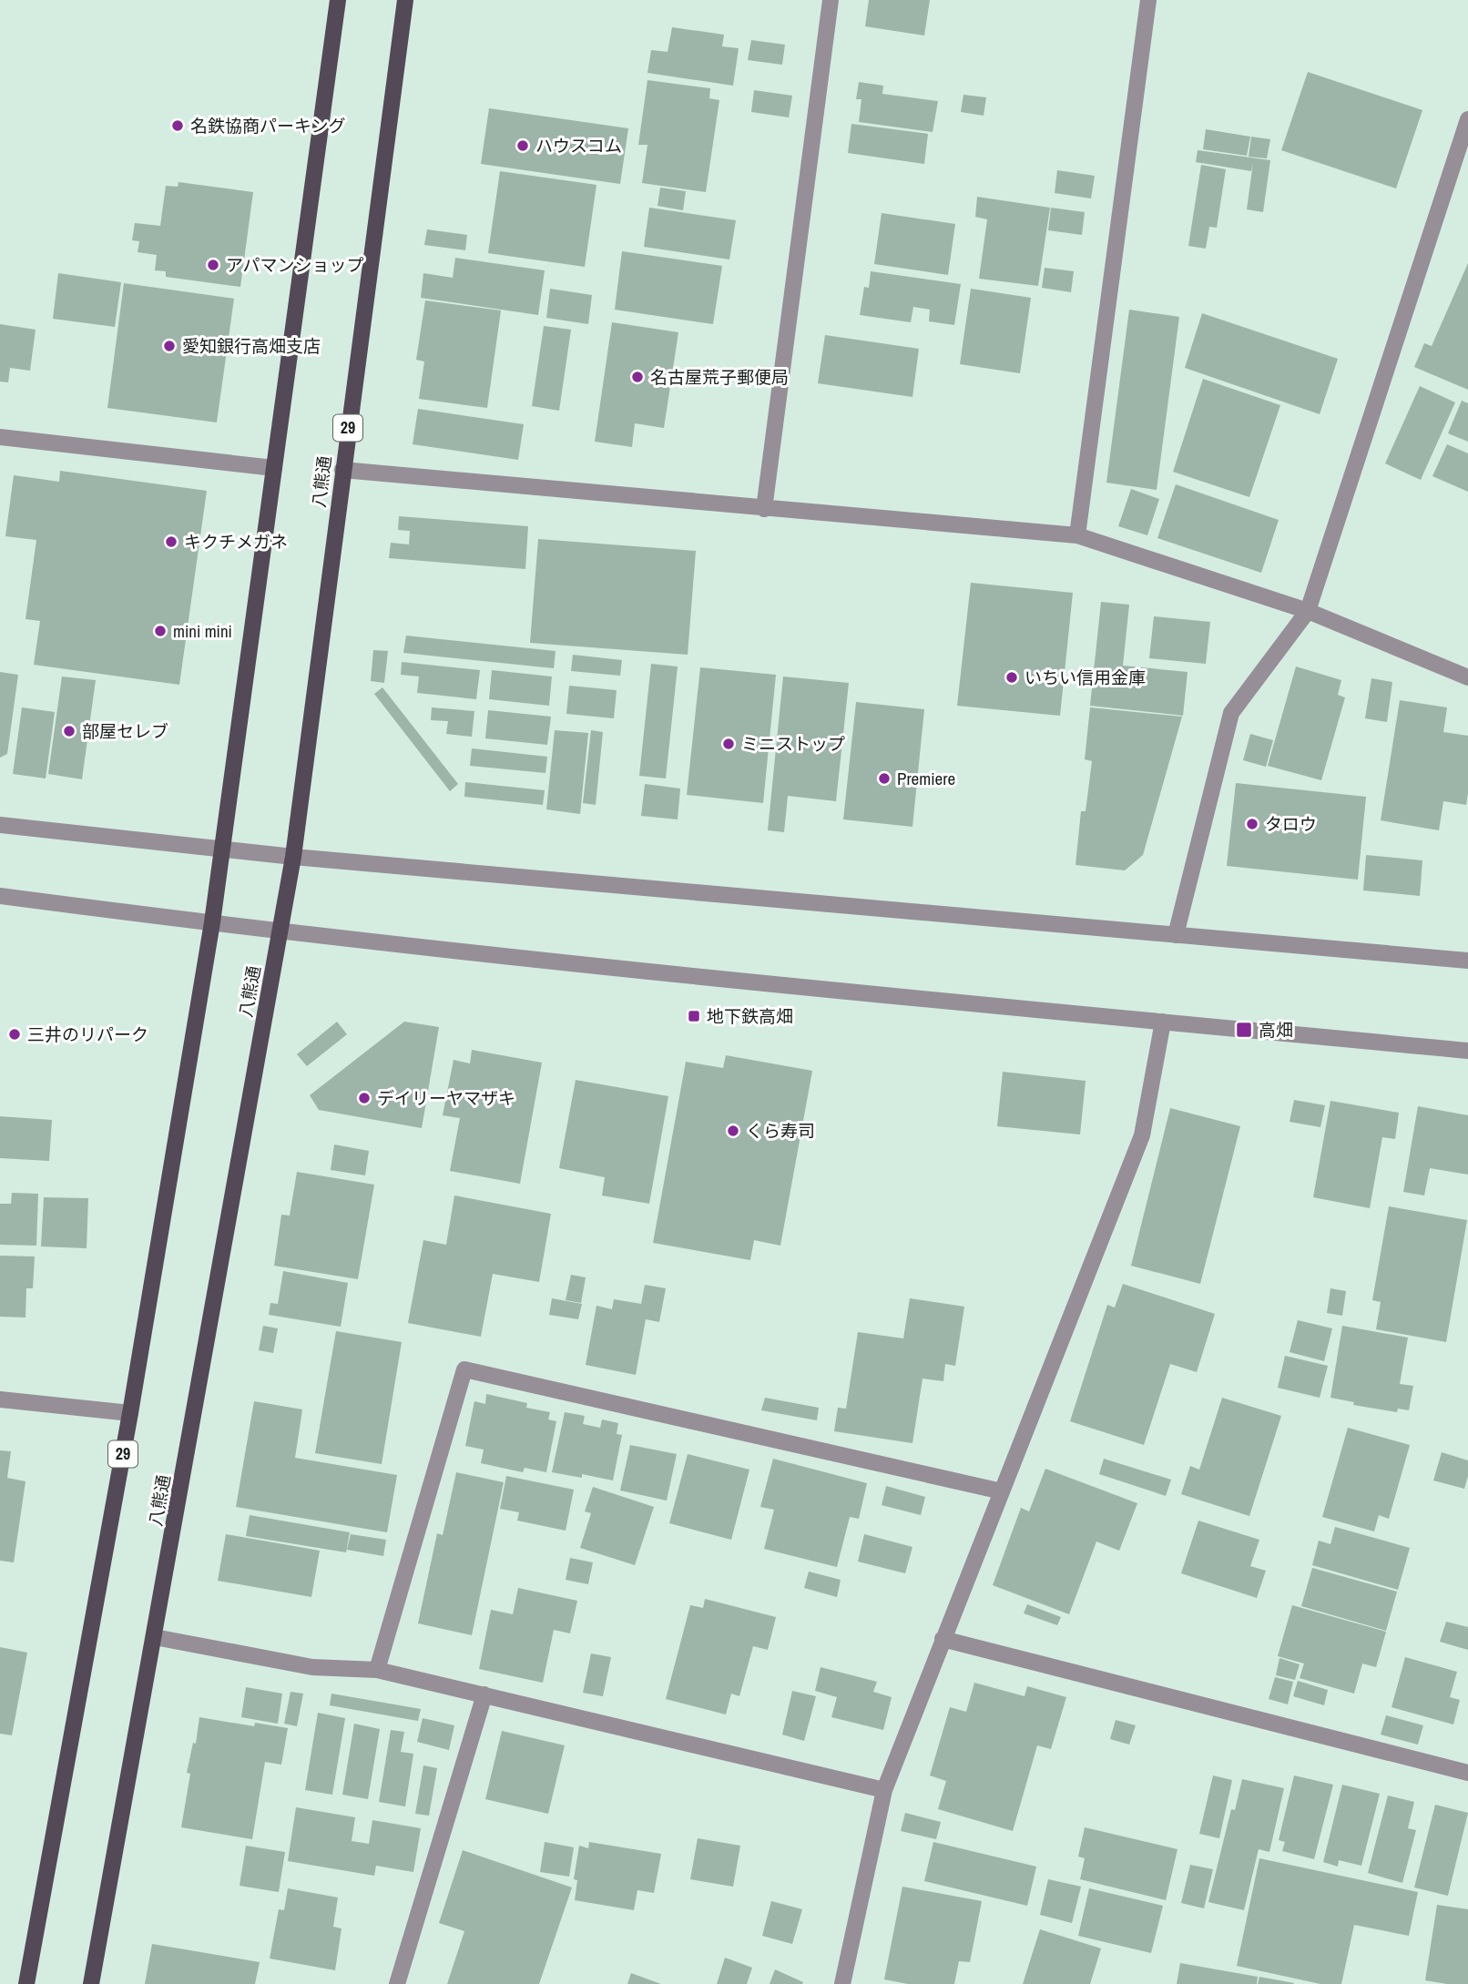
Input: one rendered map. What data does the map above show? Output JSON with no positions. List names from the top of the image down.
{
  "streets": {
    "main road": ["29", "八熊通"]
  },
  "places": {
    "other": [
      "名鉄協商パーキング",
      "ハウスコム",
      "アパマンショップ",
      "愛知銀行高畑支店",
      "名古屋荒子郵便局",
      "キクチメガネ",
      "mini mini",
      "いちい信用金庫",
      "部屋セレブ",
      "ミニストップ",
      "Premiere",
      "タロウ",
      "三井のリパーク",
      "デイリーヤマザキ",
      "くら寿司"
    ],
    "transit": ["地下鉄高畑", "高畑"]
  }
}
